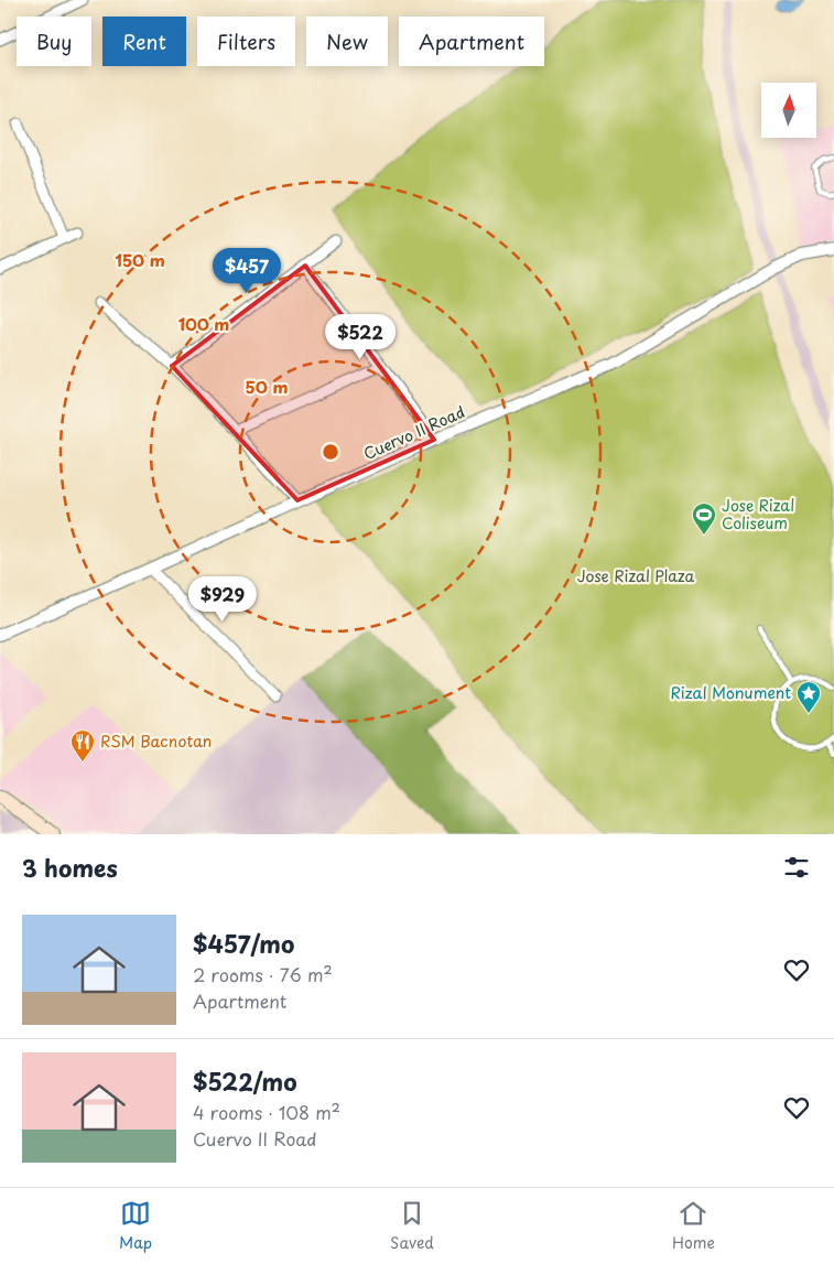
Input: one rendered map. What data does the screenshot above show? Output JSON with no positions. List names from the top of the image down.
{
  "streets": {
    "street": ["Cuervo II Road"]
  },
  "parks": ["Jose Rizal Plaza"],
  "places": {
    "sports": ["Jose Rizal Coliseum"],
    "place": ["Rizal Monument"],
    "restaurant": ["RSM Bacnotan"]
  },
  "north": "top",
  "page": {
    "chip": [
      "Buy",
      "Rent",
      "Filters",
      "New",
      "Apartment"
    ],
    "price": ["$457", "$522", "$929"],
    "heading": "3 homes",
    "list": [
      {
        "name": "$457/mo",
        "note": "2 rooms · 76 m² · Apartment"
      },
      {
        "name": "$522/mo",
        "note": "4 rooms · 108 m² · Cuervo II Road"
      }
    ],
    "tabs": ["Map", "Saved", "Home"]
  },
  "rings": ["150 m", "100 m", "50 m"]
}
